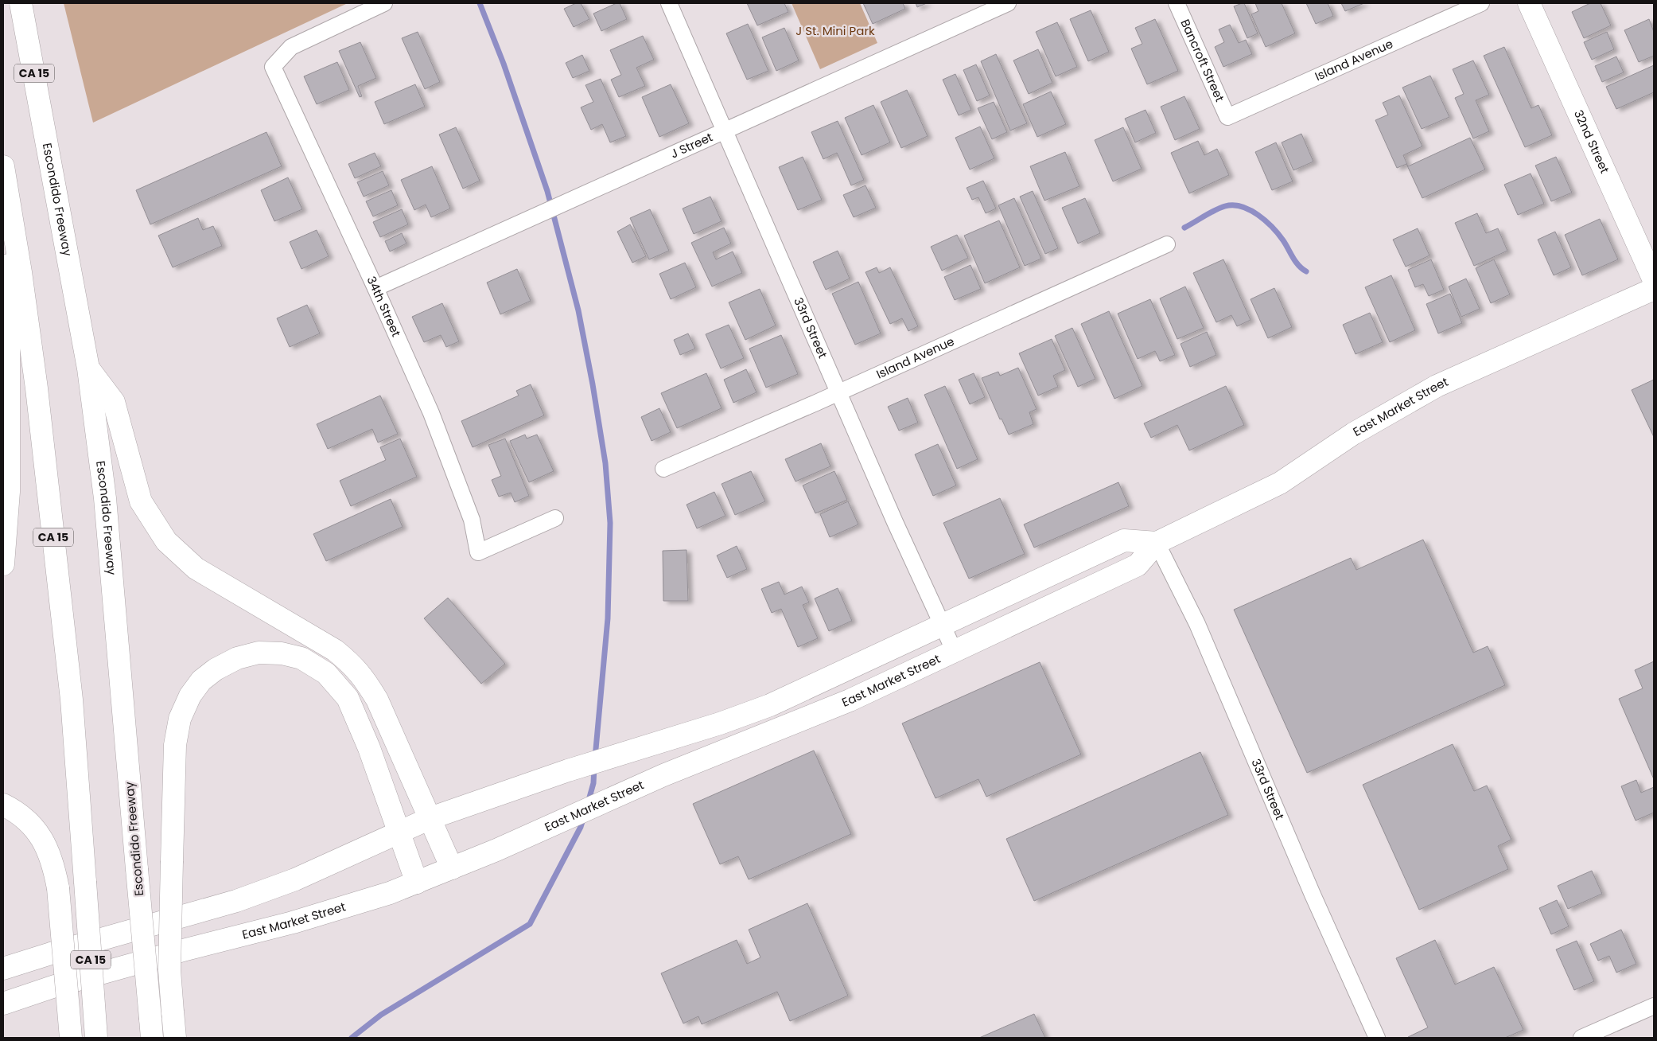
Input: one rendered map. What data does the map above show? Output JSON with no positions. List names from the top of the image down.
{
  "streets": {
    "main road": [
      "CA 15",
      "32nd Street",
      "Escondido Freeway",
      "East Market Street"
    ],
    "street": [
      "Island Avenue",
      "Bancroft Street",
      "J Street",
      "34th Street",
      "33rd Street"
    ]
  },
  "crossings": [
    ["Island Avenue", "Bancroft Street"],
    ["Island Avenue", "33rd Street"],
    ["J Street", "34th Street"],
    ["J Street", "33rd Street"],
    ["33rd Street", "East Market Street"]
  ],
  "parks": ["J St. Mini Park"]
}
